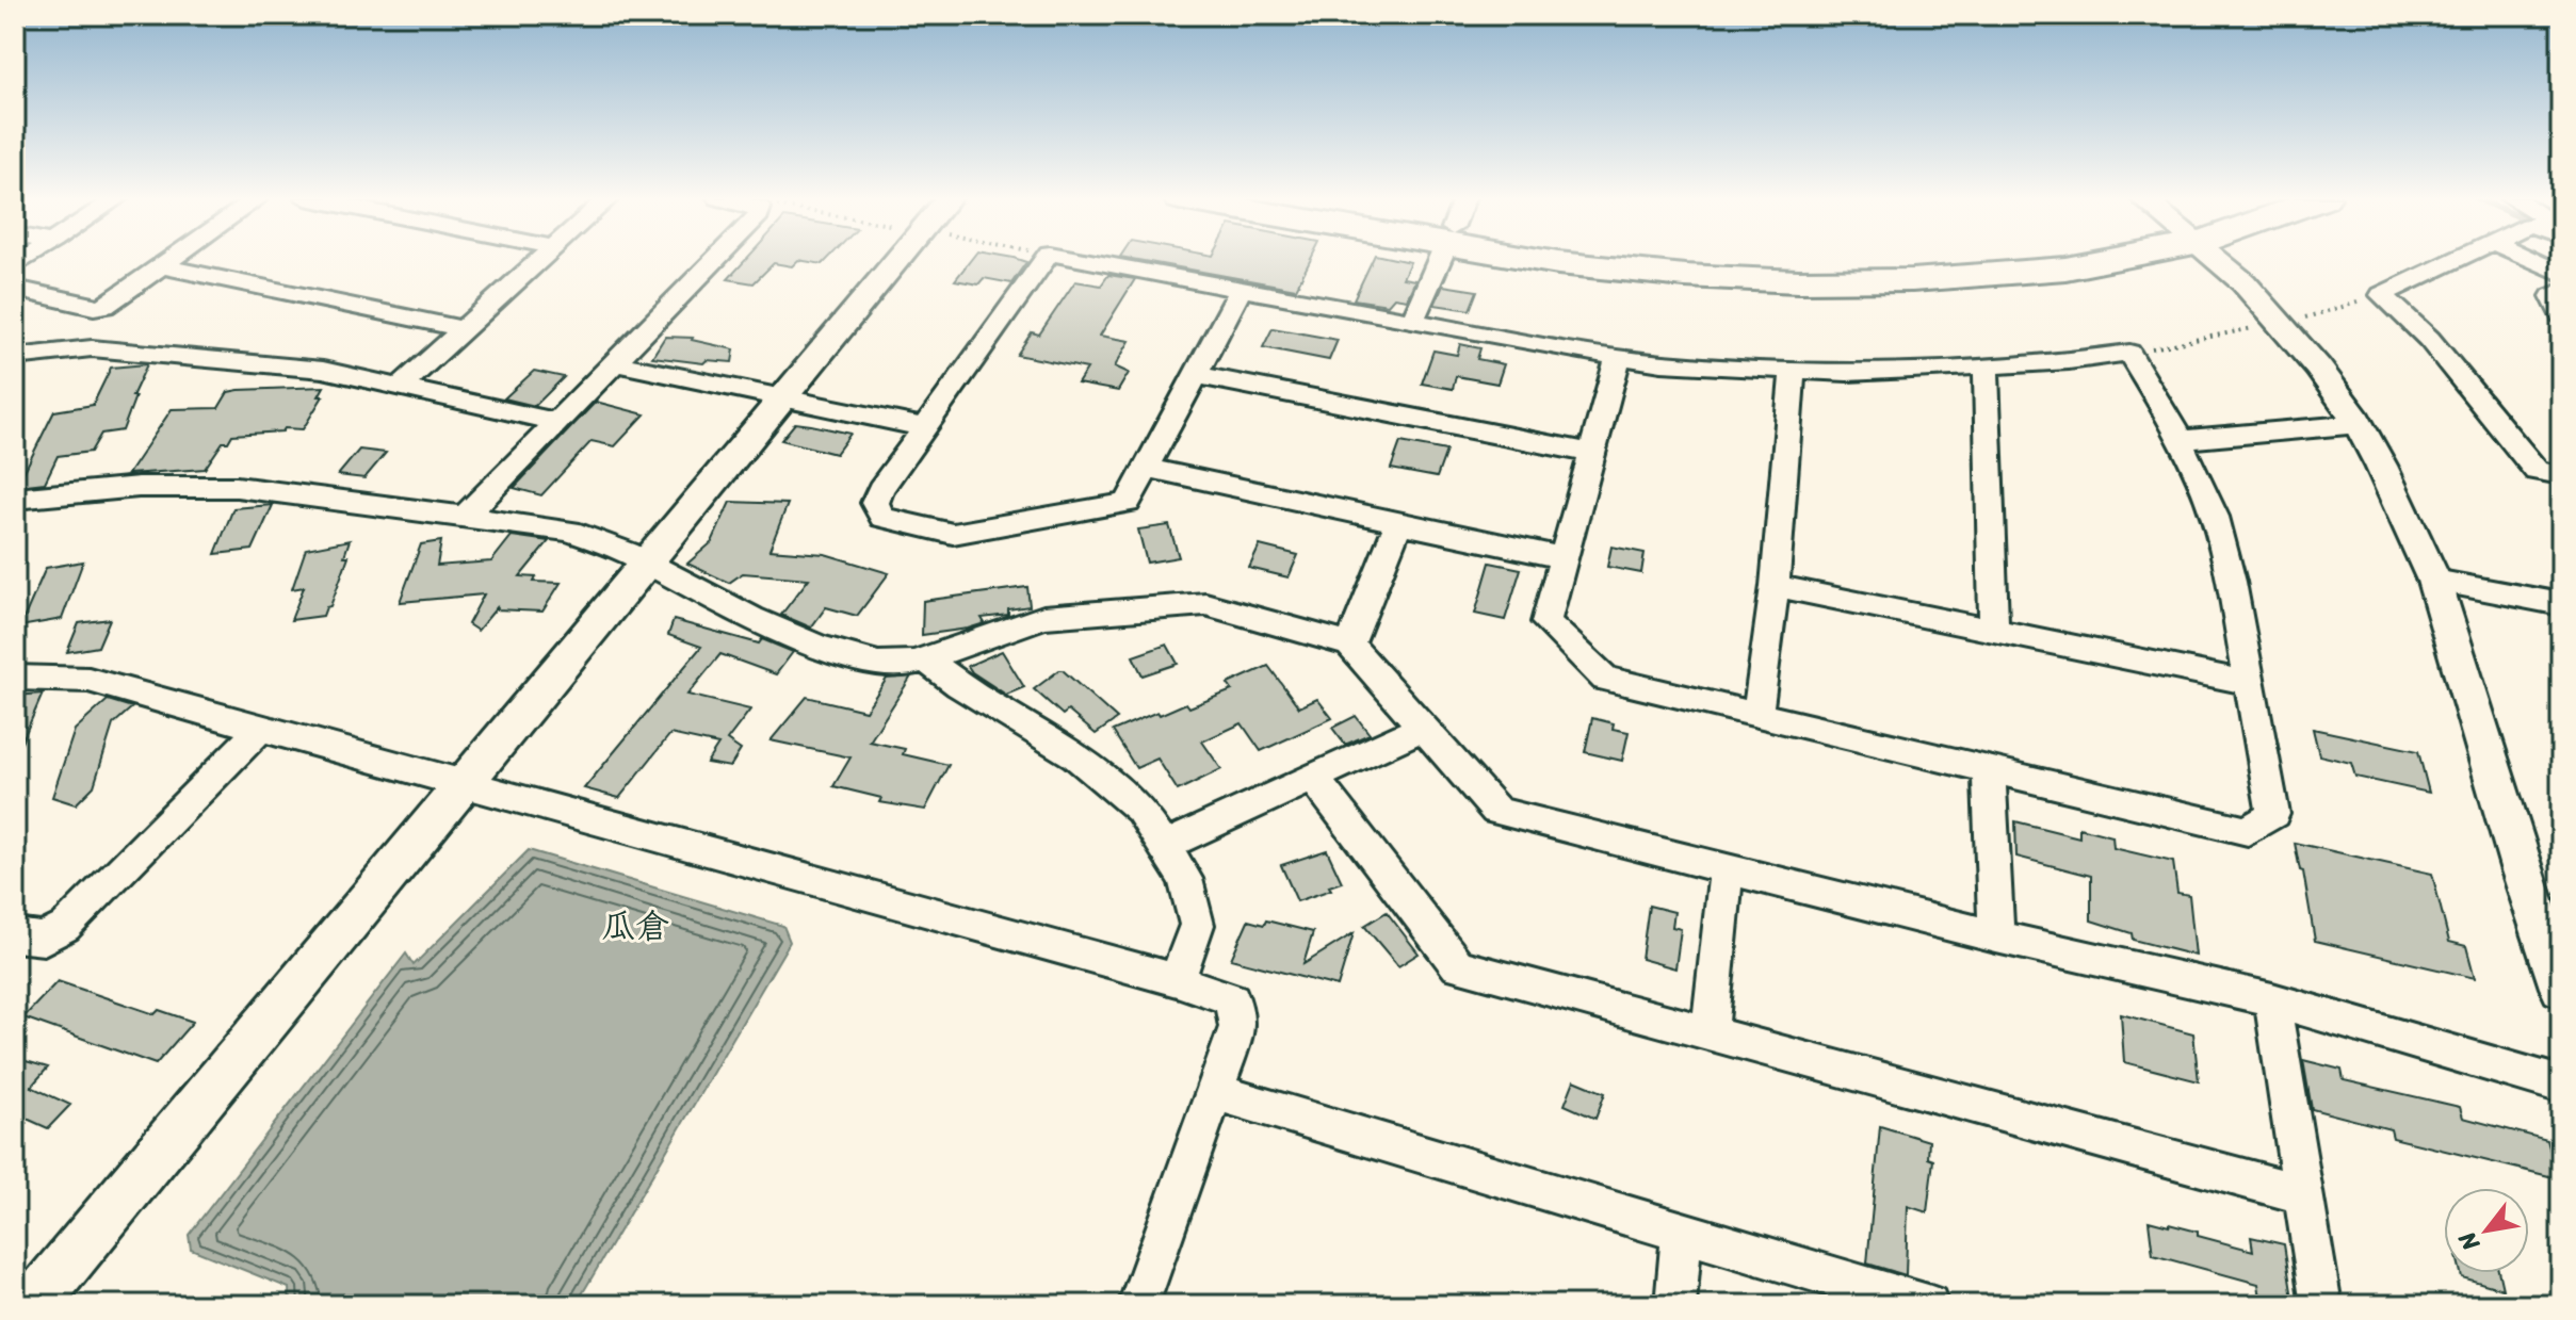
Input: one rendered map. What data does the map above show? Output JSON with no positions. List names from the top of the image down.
{
  "districts": ["瓜倉"],
  "north": "bottom left"
}
